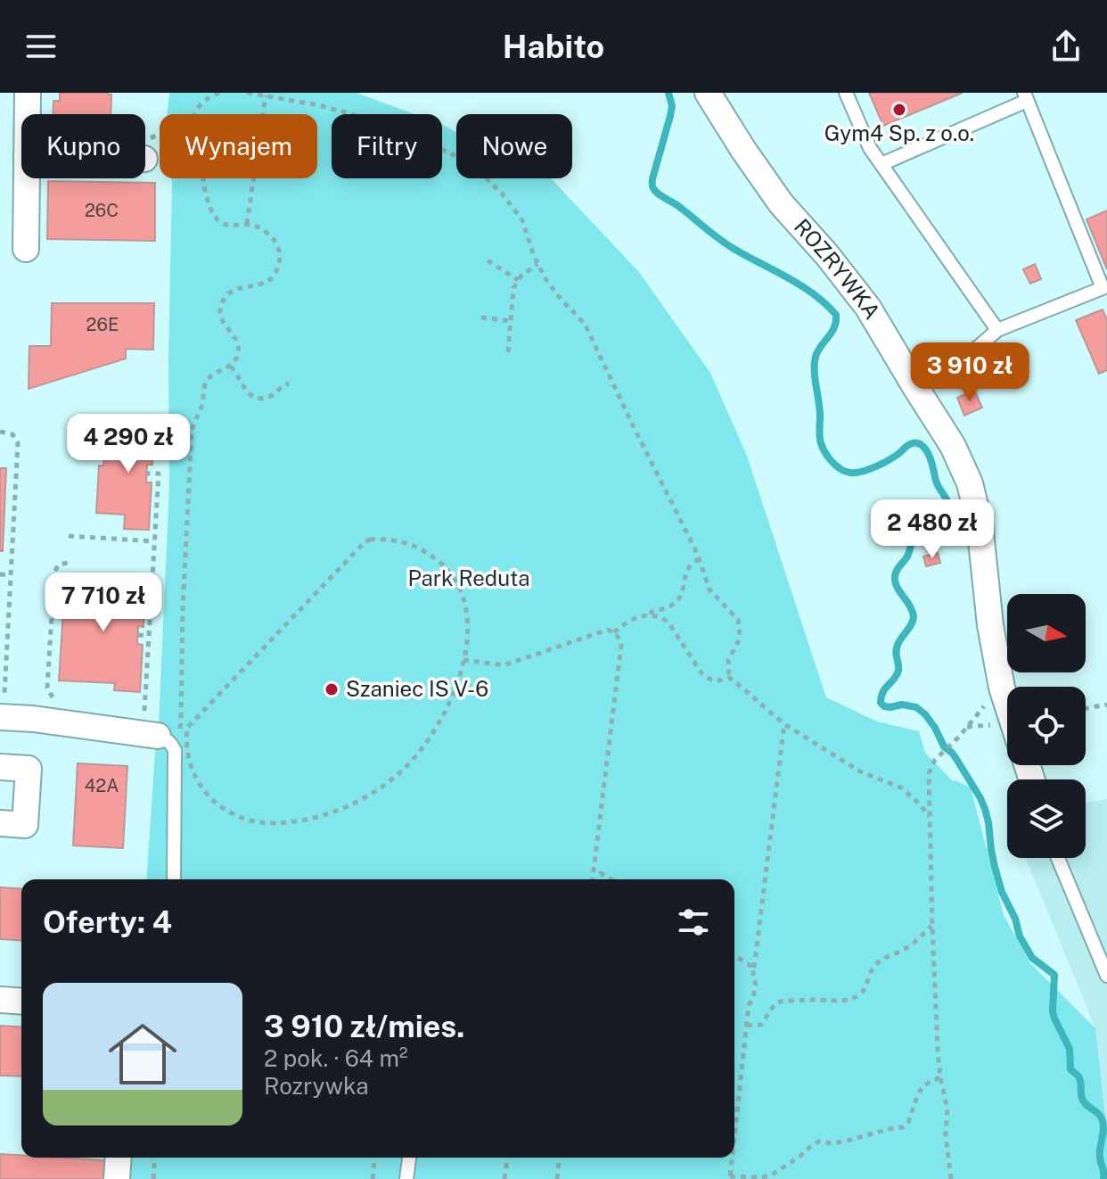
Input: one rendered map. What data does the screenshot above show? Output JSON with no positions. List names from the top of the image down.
{
  "streets": {
    "street": ["ROZRYWKA"]
  },
  "parks": ["Park Reduta"],
  "places": ["Gym4 Sp. z o.o.", "Szaniec IS V-6"],
  "house_numbers": ["26C", "26E", "42A"],
  "north": "right",
  "page": {
    "header": "Habito",
    "chip": [
      "Kupno",
      "Wynajem",
      "Filtry",
      "Nowe"
    ],
    "price": [
      "3 910 zł",
      "4 290 zł",
      "2 480 zł",
      "7 710 zł"
    ],
    "heading": "Oferty: 4",
    "list": [
      {
        "name": "3 910 zł/mies.",
        "note": "2 pok. · 64 m² · Rozrywka"
      }
    ]
  }
}
